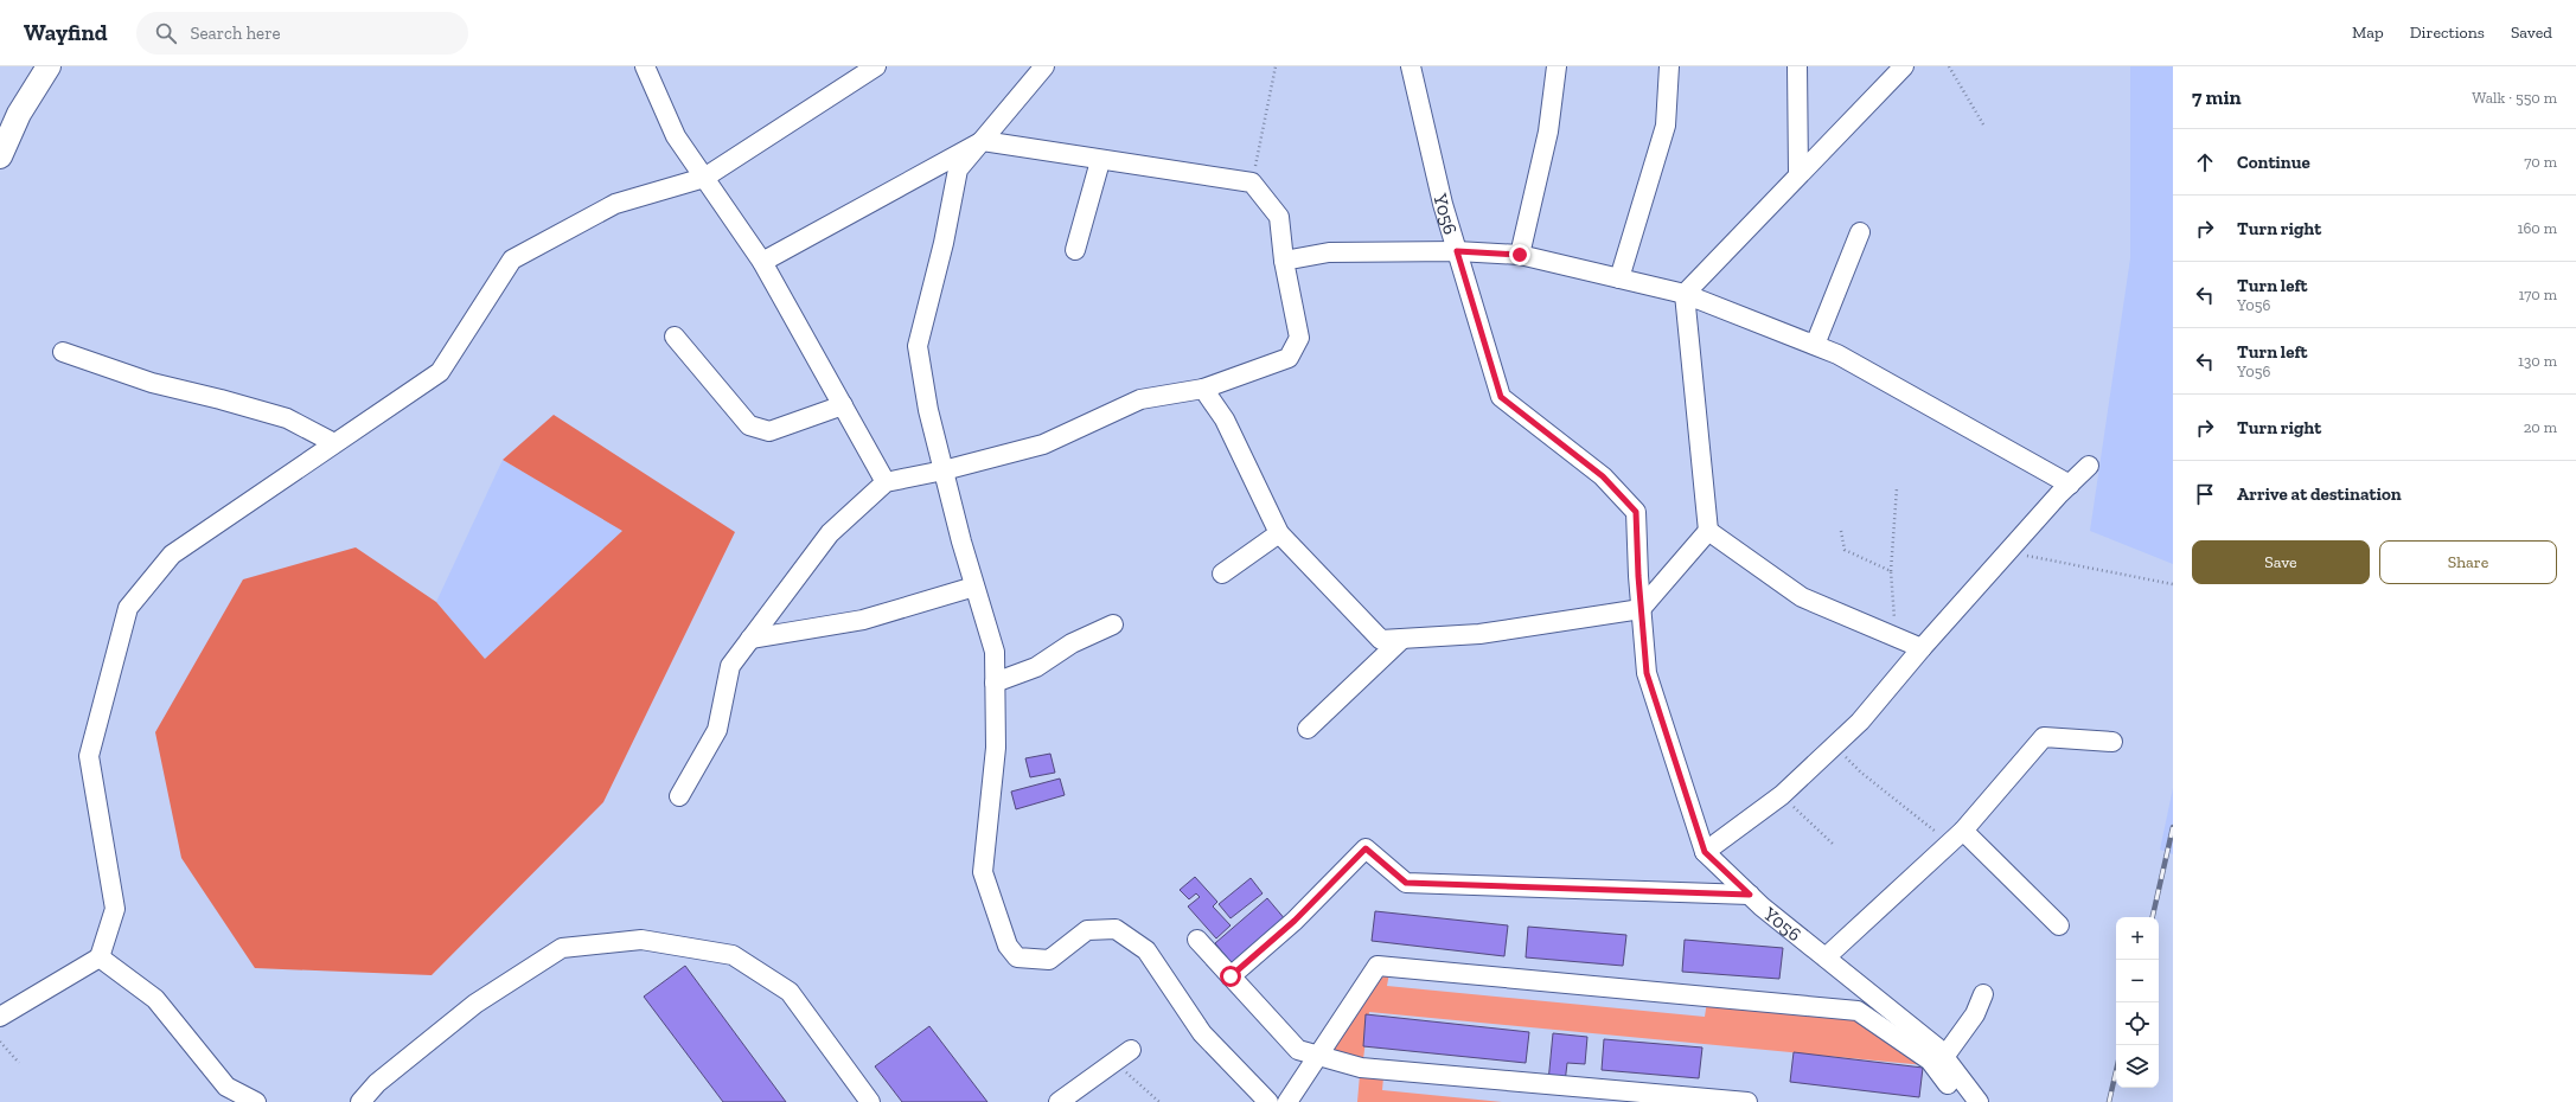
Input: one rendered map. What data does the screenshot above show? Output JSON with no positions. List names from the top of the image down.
{
  "streets": {
    "street": ["Y056"]
  },
  "page": {
    "header": "Wayfind",
    "search": "Search here",
    "nav": ["Map", "Directions", "Saved"],
    "heading": ["7 min", "Walk · 550 m"],
    "list": [
      ["Continue", "70 m"],
      ["Turn right", "160 m"],
      ["Turn left", "Y056", "170 m"],
      ["Turn left", "Y056", "130 m"],
      ["Turn right", "20 m"],
      "Arrive at destination"
    ],
    "buttons": ["Save", "Share"],
    "map_buttons": ["+", "−"]
  }
}
